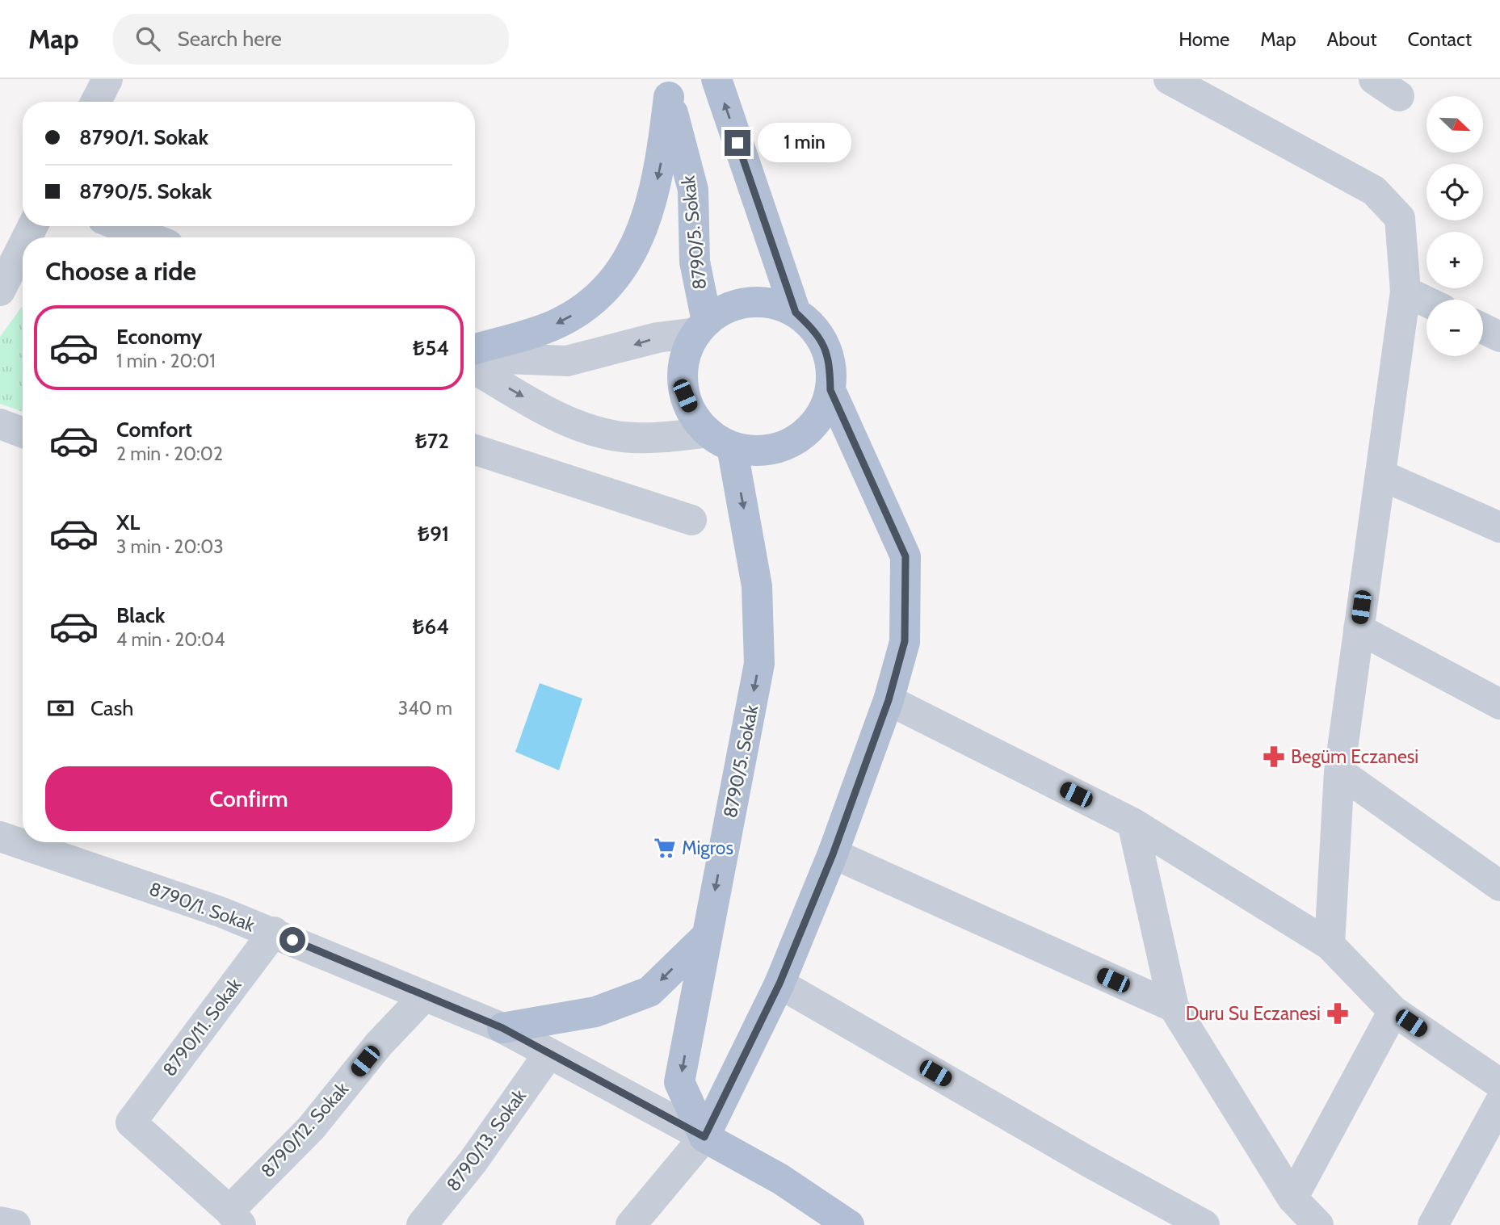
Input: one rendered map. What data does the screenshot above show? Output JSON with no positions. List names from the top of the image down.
{
  "streets": {
    "main road": ["8790/5. Sokak"],
    "street": [
      "8790/1. Sokak",
      "8790/11. Sokak",
      "8790/12. Sokak",
      "8790/13. Sokak"
    ]
  },
  "crossings": [
    ["8790/5. Sokak", "8790/1. Sokak"],
    ["8790/1. Sokak", "8790/11. Sokak"],
    ["8790/1. Sokak", "8790/12. Sokak"],
    ["8790/1. Sokak", "8790/13. Sokak"],
    ["8790/11. Sokak", "8790/12. Sokak"]
  ],
  "places": {
    "pharmacy": ["Begüm Eczanesi", "Duru Su Eczanesi"],
    "supermarket": ["Migros"]
  },
  "north": "bottom right",
  "page": {
    "header": "Map",
    "search": "Search here",
    "nav": [
      "Home",
      "Map",
      "About",
      "Contact"
    ],
    "map_buttons": ["+", "−"],
    "banner": ["8790/1. Sokak", "8790/5. Sokak"],
    "bubble": "1 min",
    "heading": "Choose a ride",
    "list": [
      {
        "name": "Economy",
        "note": "1 min · 20:01",
        "value": "₺54"
      },
      {
        "name": "Comfort",
        "note": "2 min · 20:02",
        "value": "₺72"
      },
      {
        "name": "XL",
        "note": "3 min · 20:03",
        "value": "₺91"
      },
      {
        "name": "Black",
        "note": "4 min · 20:04",
        "value": "₺64"
      }
    ],
    "pay": ["Cash", "340 m"],
    "buttons": "Confirm"
  }
}
